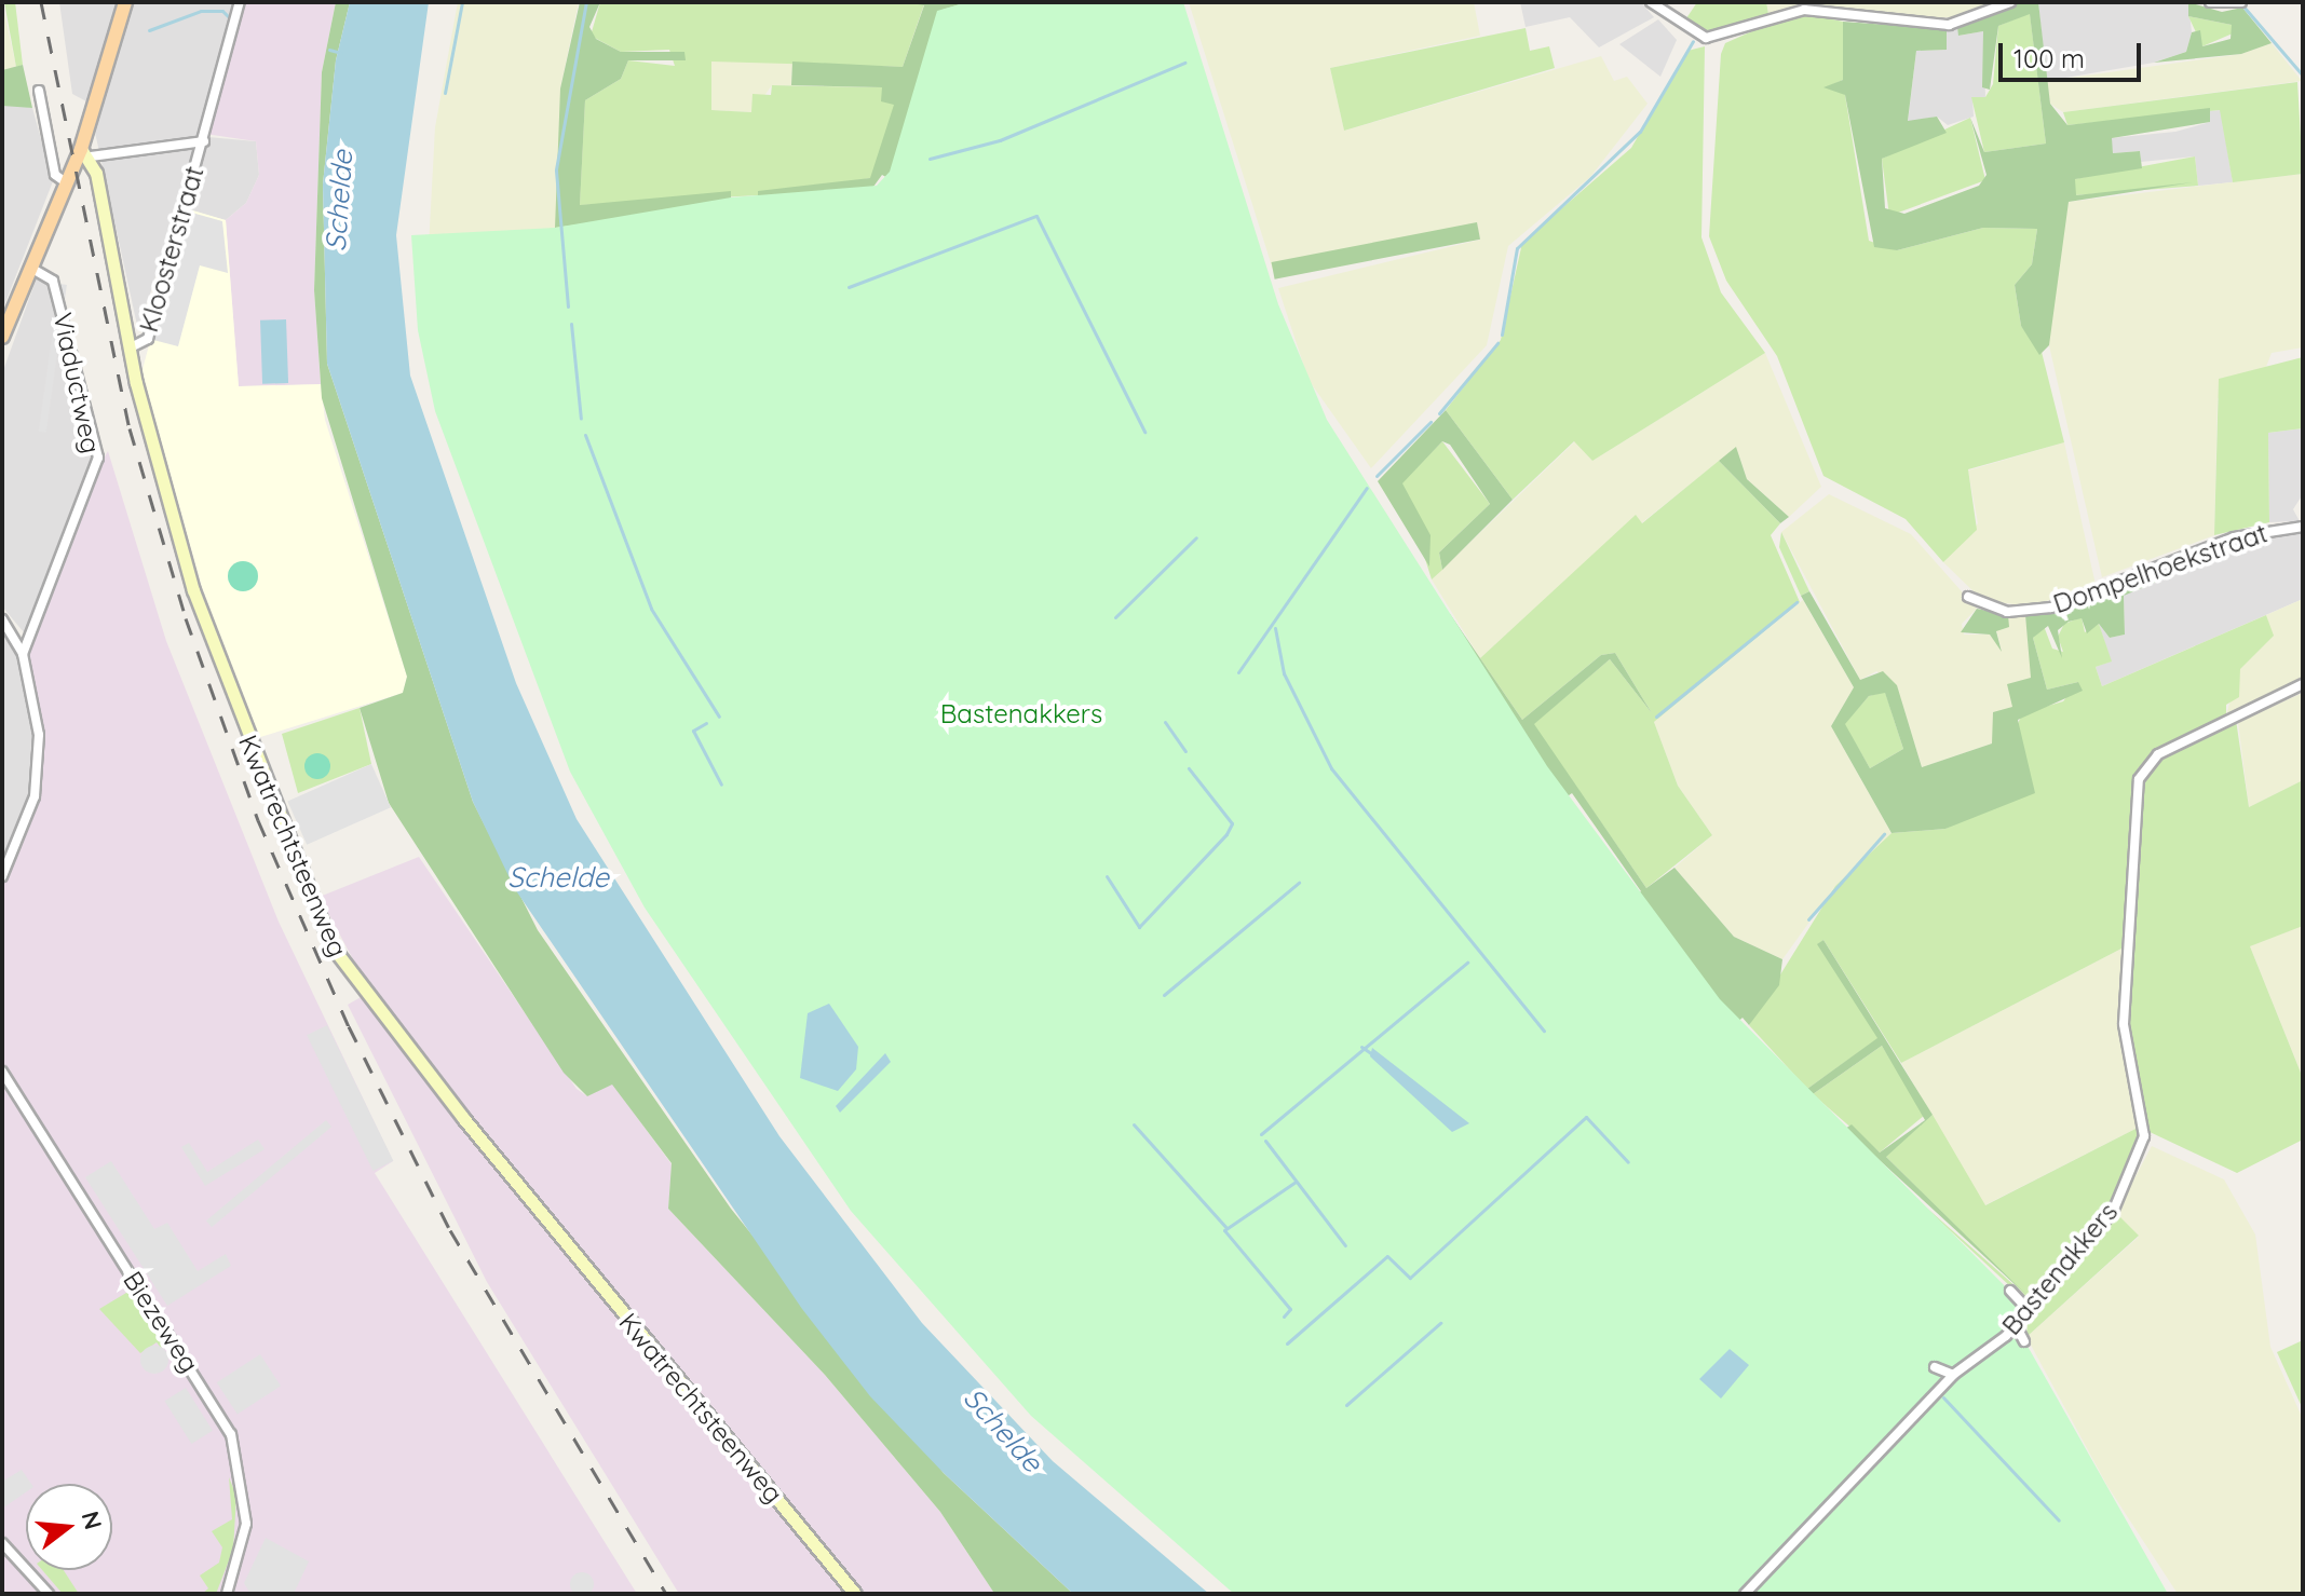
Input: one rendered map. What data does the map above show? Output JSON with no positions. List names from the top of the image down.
{
  "streets": {
    "street": [
      "Kloosterstraat",
      "Viaductweg",
      "Dompelhoekstraat",
      "Kwatrechtsteenweg",
      "Bastenakkers",
      "Biezeweg"
    ]
  },
  "crossings": [
    ["Kloosterstraat", "Kwatrechtsteenweg"]
  ],
  "water": ["Schelde"],
  "parks": ["Bastenakkers"],
  "scale_bar": "100 m",
  "north": "right"
}
